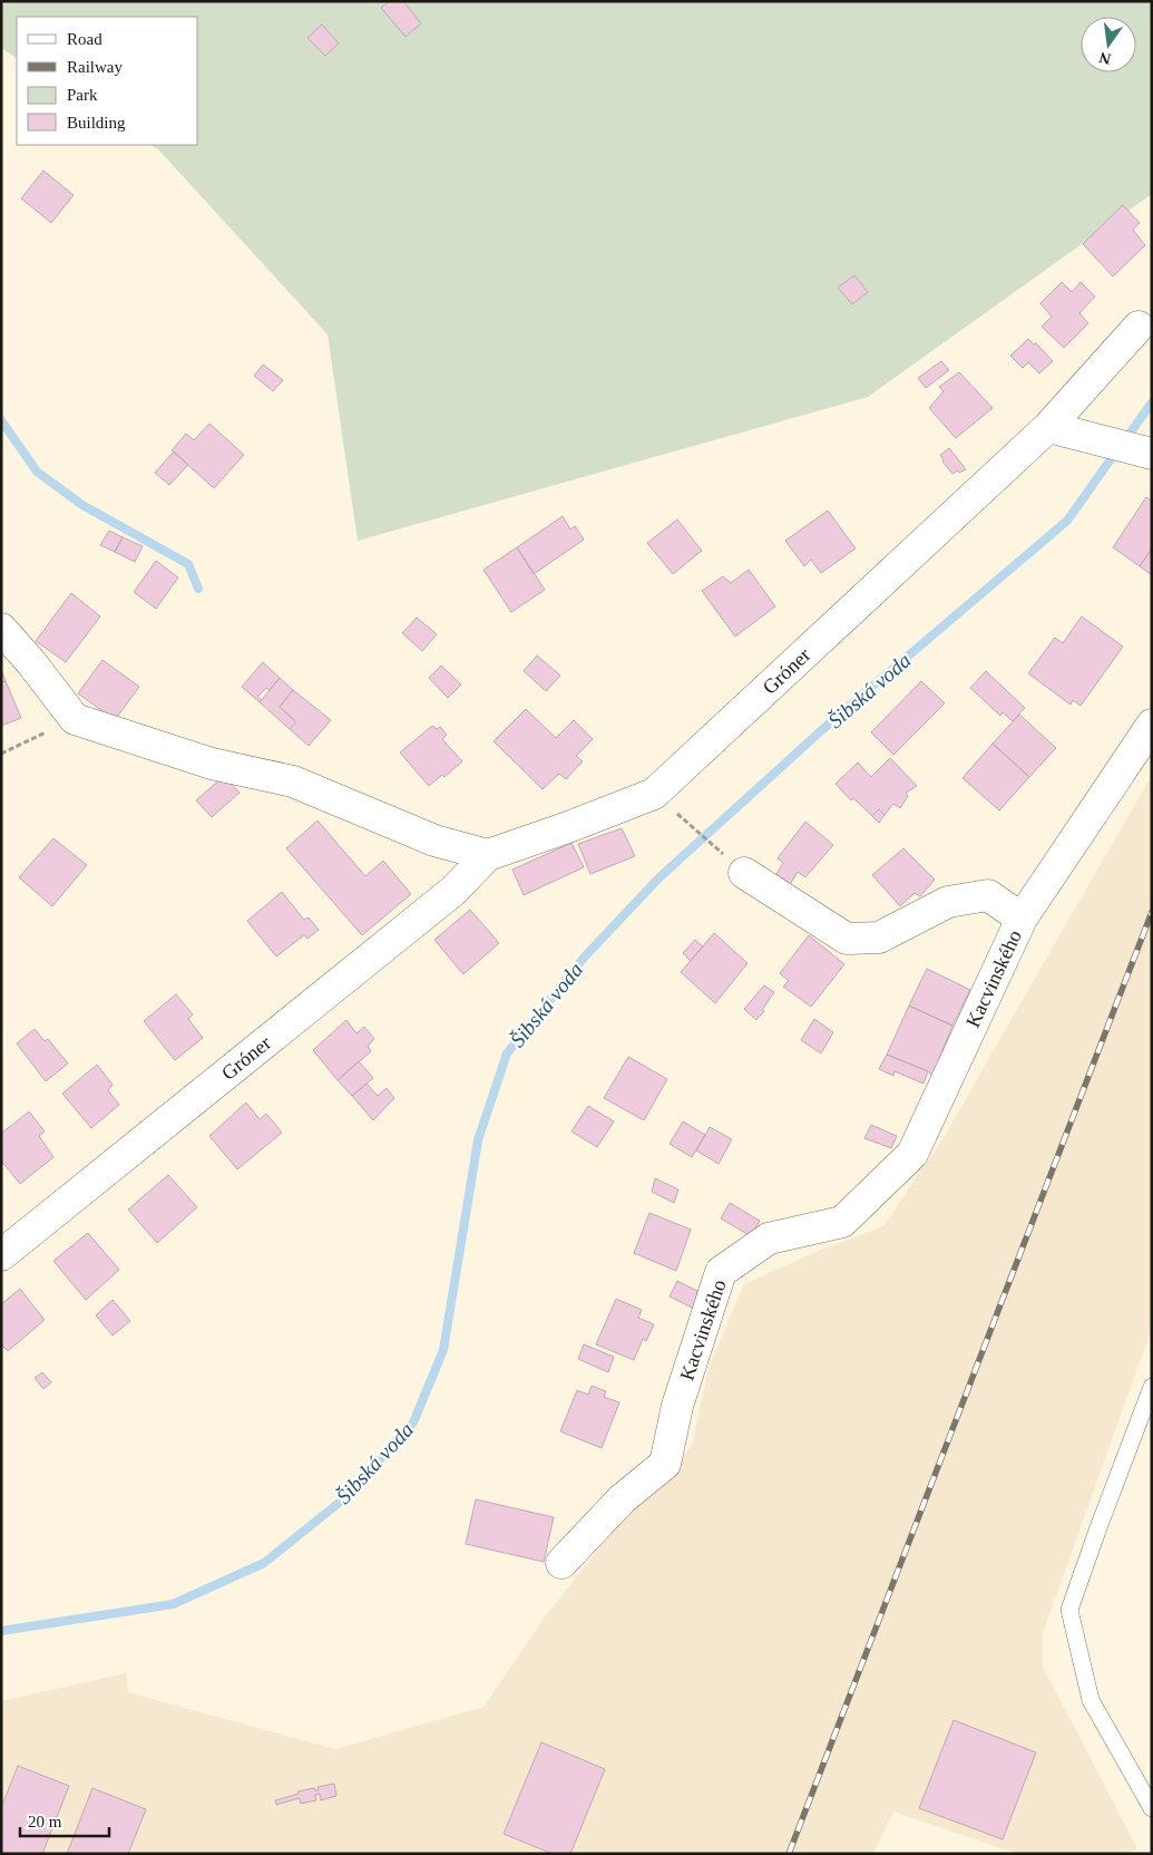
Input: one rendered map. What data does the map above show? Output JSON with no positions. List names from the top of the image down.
{
  "streets": {
    "street": ["Gróner", "Kacvinského"]
  },
  "water": ["Šibská voda"],
  "legend": [
    "Road",
    "Railway",
    "Park",
    "Building"
  ],
  "scale_bar": "20 m",
  "north": "bottom"
}
